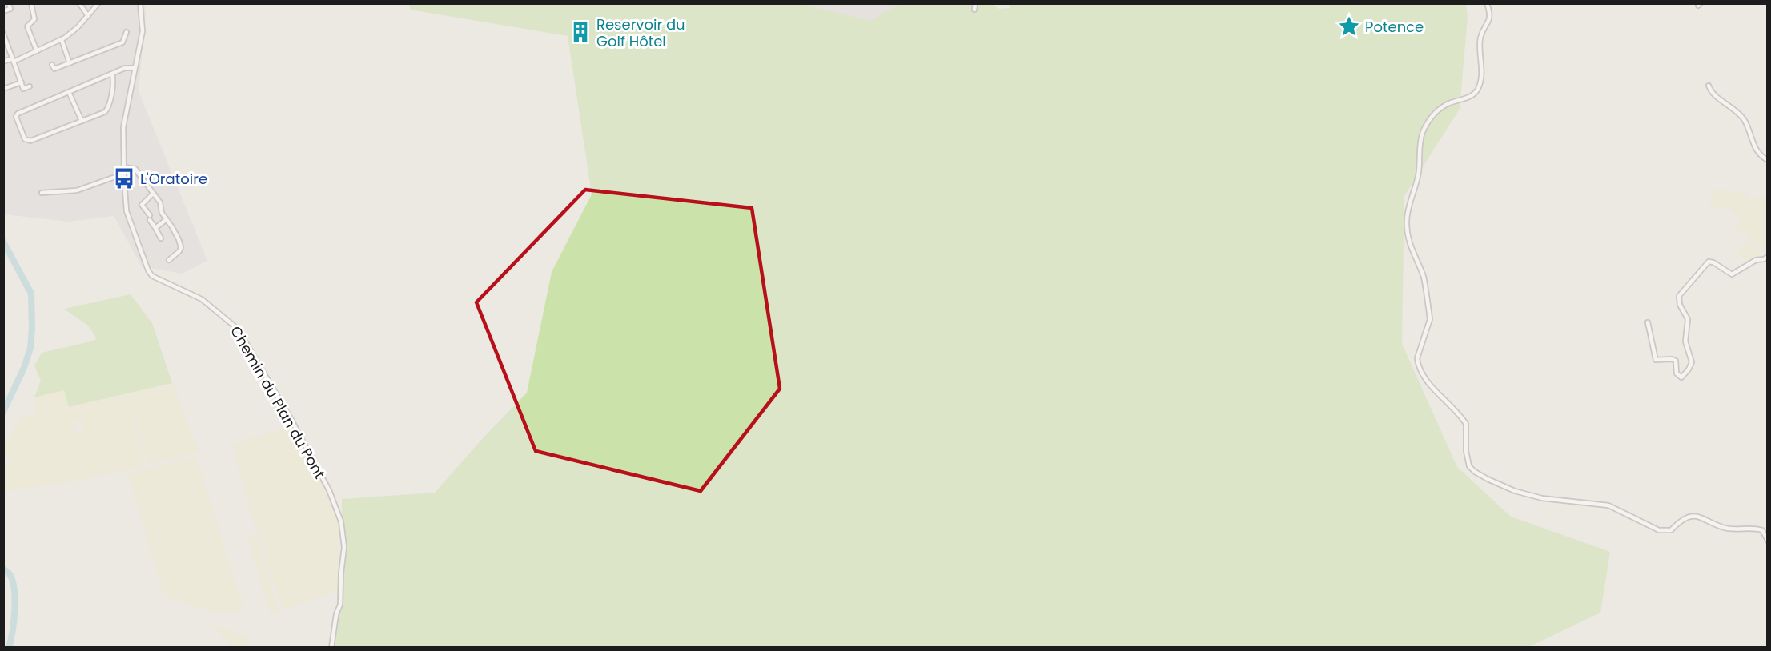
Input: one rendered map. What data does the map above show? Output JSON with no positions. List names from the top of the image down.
{
  "streets": {
    "street": ["Chemin du Plan du Pont"]
  },
  "places": {
    "place": ["Potence"],
    "building": ["Reservoir du Golf Hôtel"],
    "bus stop": ["L'Oratoire"]
  }
}
